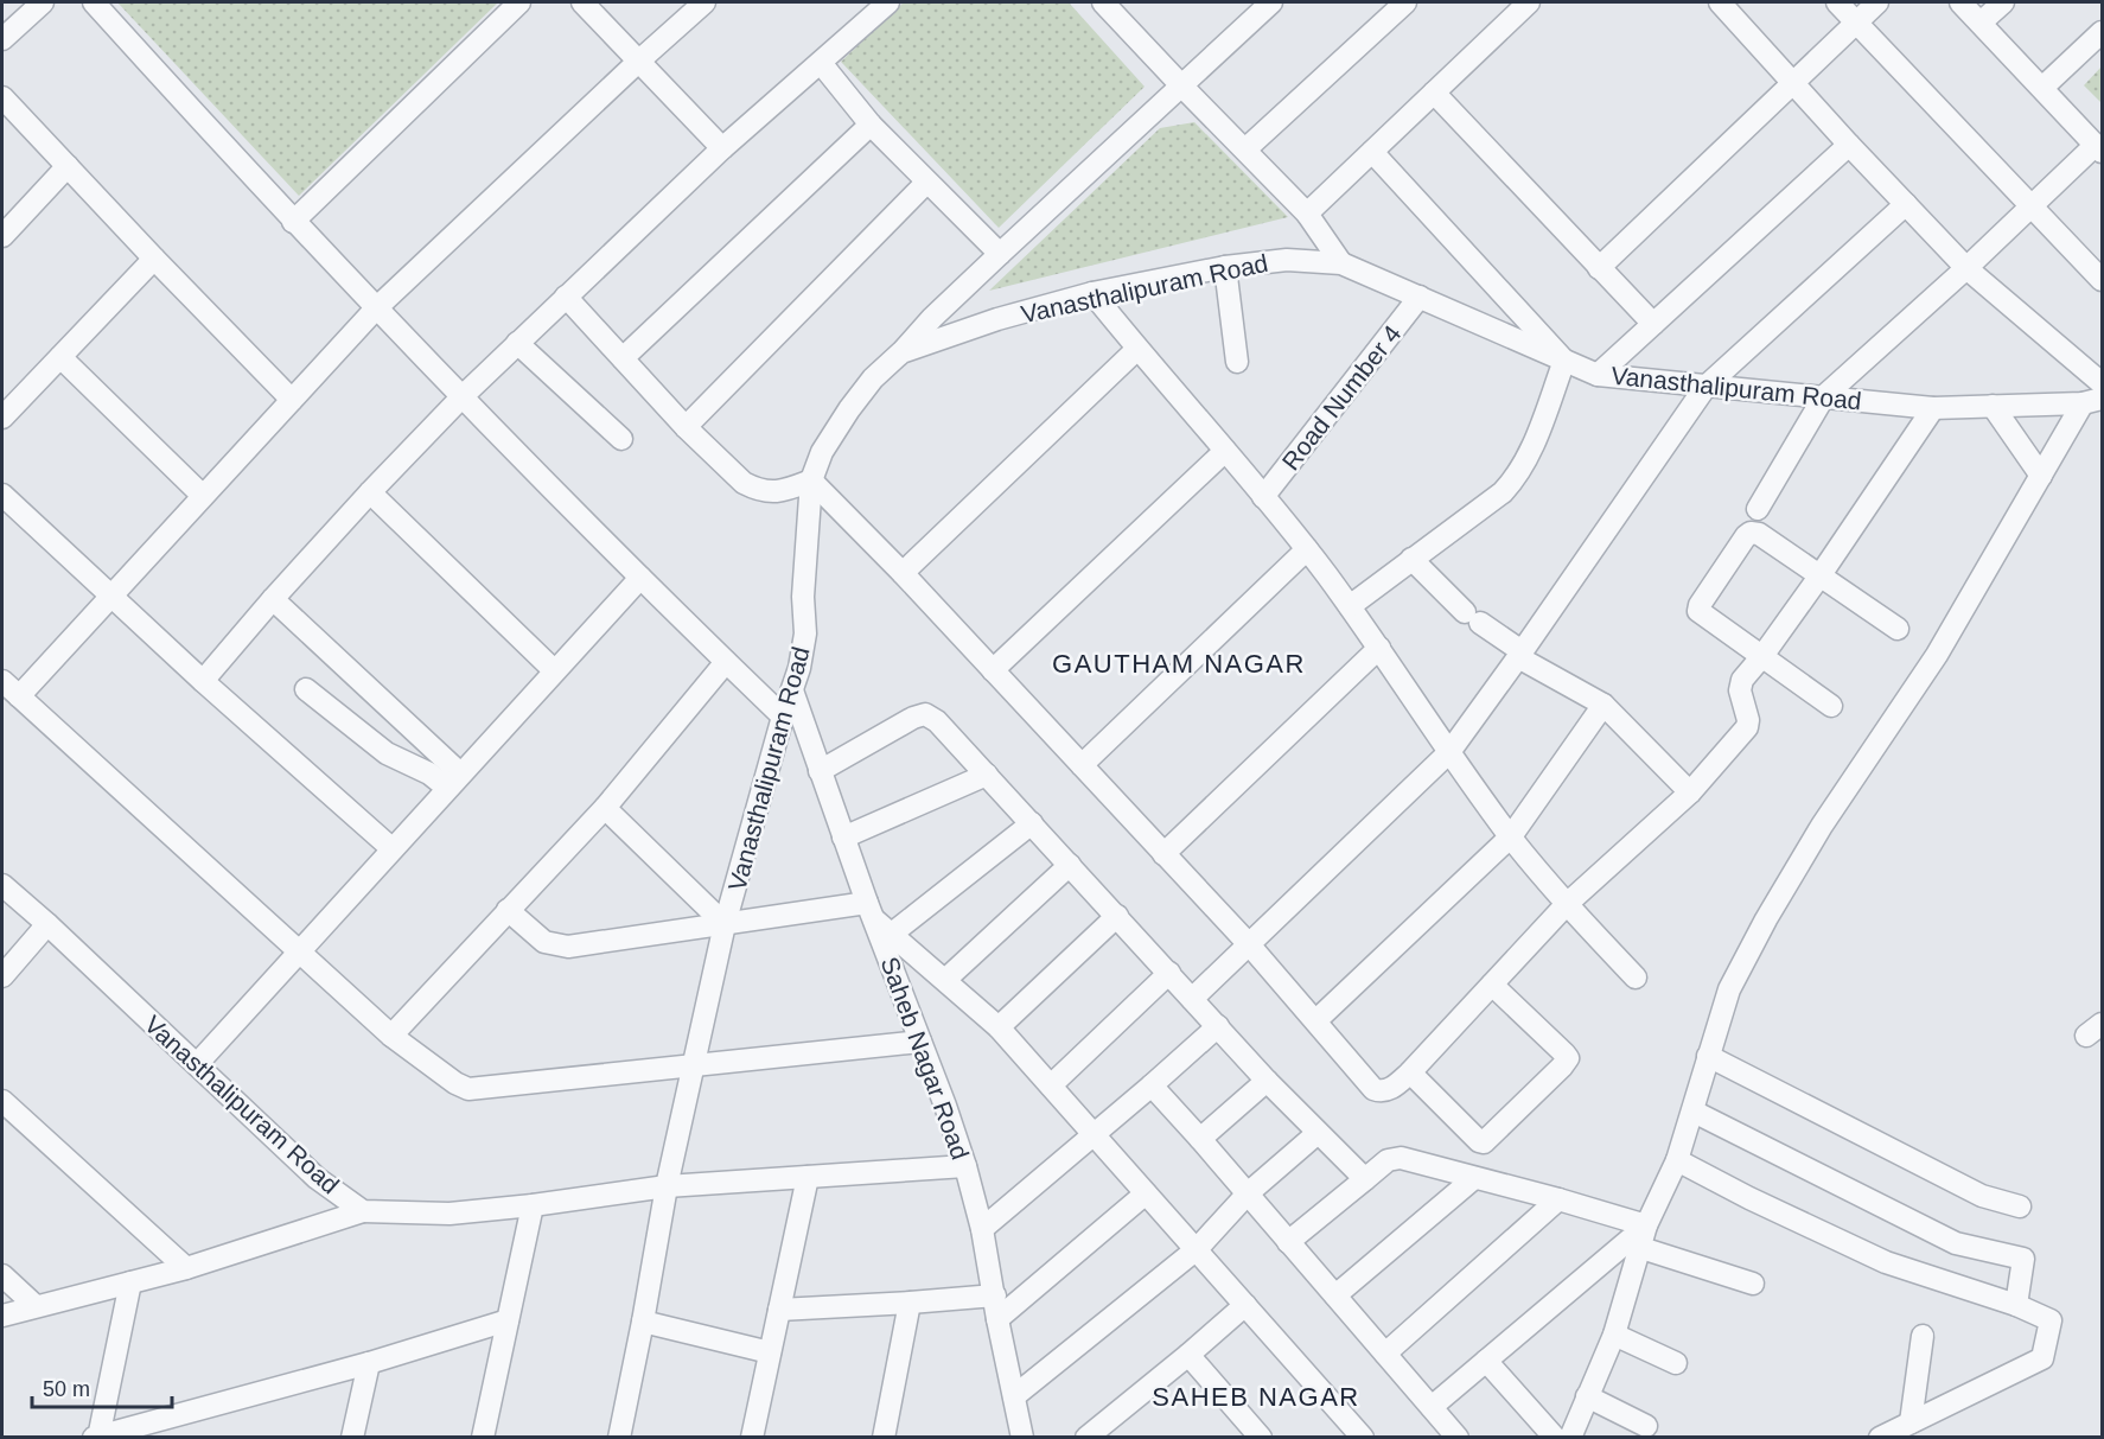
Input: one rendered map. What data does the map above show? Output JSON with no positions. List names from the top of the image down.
{
  "streets": {
    "street": ["Vanasthalipuram Road", "Road Number 4", "Saheb Nagar Road"]
  },
  "crossings": [
    ["Vanasthalipuram Road", "Road Number 4"],
    ["Vanasthalipuram Road", "Saheb Nagar Road"]
  ],
  "districts": ["GAUTHAM NAGAR", "SAHEB NAGAR"],
  "scale_bar": "50 m"
}
